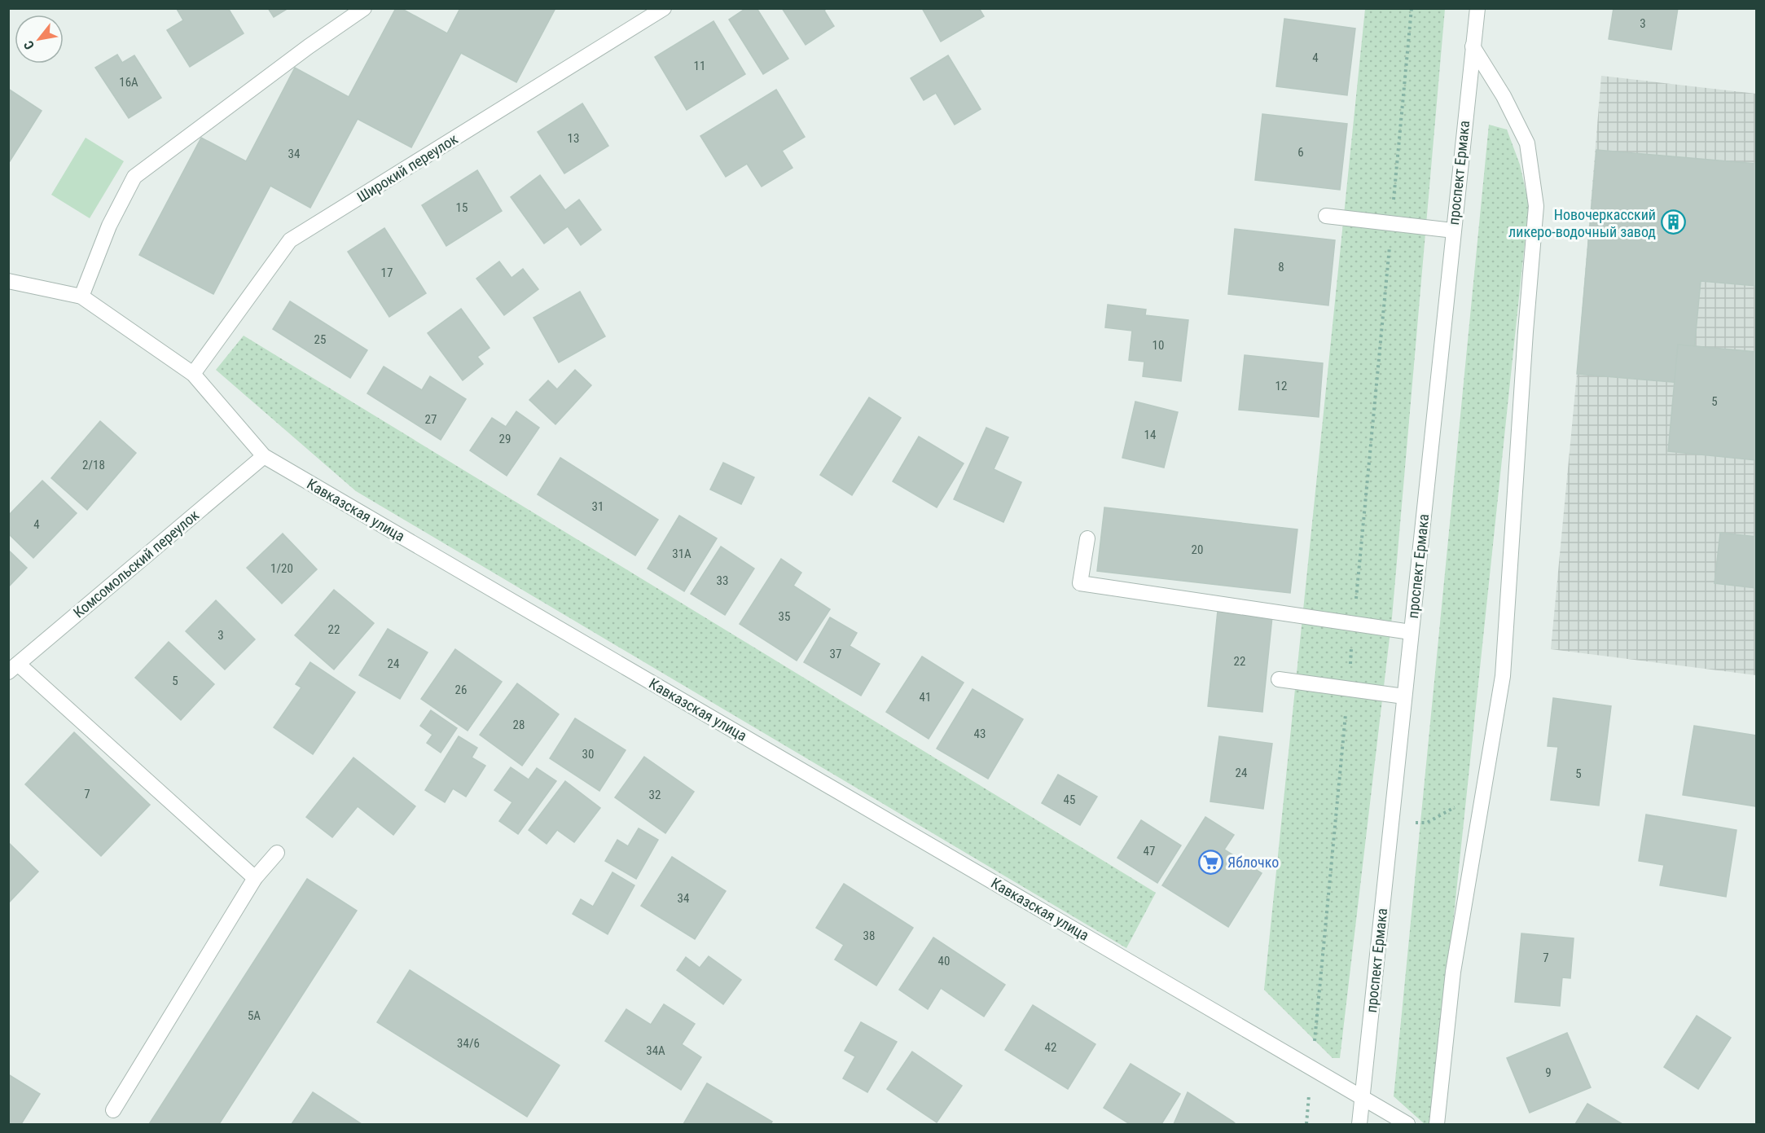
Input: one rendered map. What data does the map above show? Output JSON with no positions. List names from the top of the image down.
{
  "streets": {
    "street": [
      "Широкий переулок",
      "проспект Ермака",
      "Кавказская улица",
      "Комсомольский переулок"
    ]
  },
  "crossings": [
    ["Широкий переулок", "Кавказская улица"],
    ["проспект Ермака", "Кавказская улица"],
    ["Кавказская улица", "Комсомольский переулок"]
  ],
  "places": {
    "building": ["Новочеркасский ликеро-водочный завод"],
    "supermarket": ["Яблочко"]
  },
  "house_numbers": [
    "3",
    "4",
    "11",
    "16А",
    "13",
    "6",
    "34",
    "15",
    "8",
    "17",
    "25",
    "10",
    "12",
    "5",
    "27",
    "14",
    "29",
    "2/18",
    "31",
    "4",
    "20",
    "31А",
    "1/20",
    "33",
    "35",
    "22",
    "3",
    "37",
    "22",
    "24",
    "5",
    "26",
    "41",
    "28",
    "43",
    "30",
    "24",
    "5",
    "7",
    "32",
    "45",
    "47",
    "34",
    "38",
    "7",
    "40",
    "5А",
    "34/6",
    "42",
    "34А",
    "9"
  ],
  "north": "bottom left"
}
